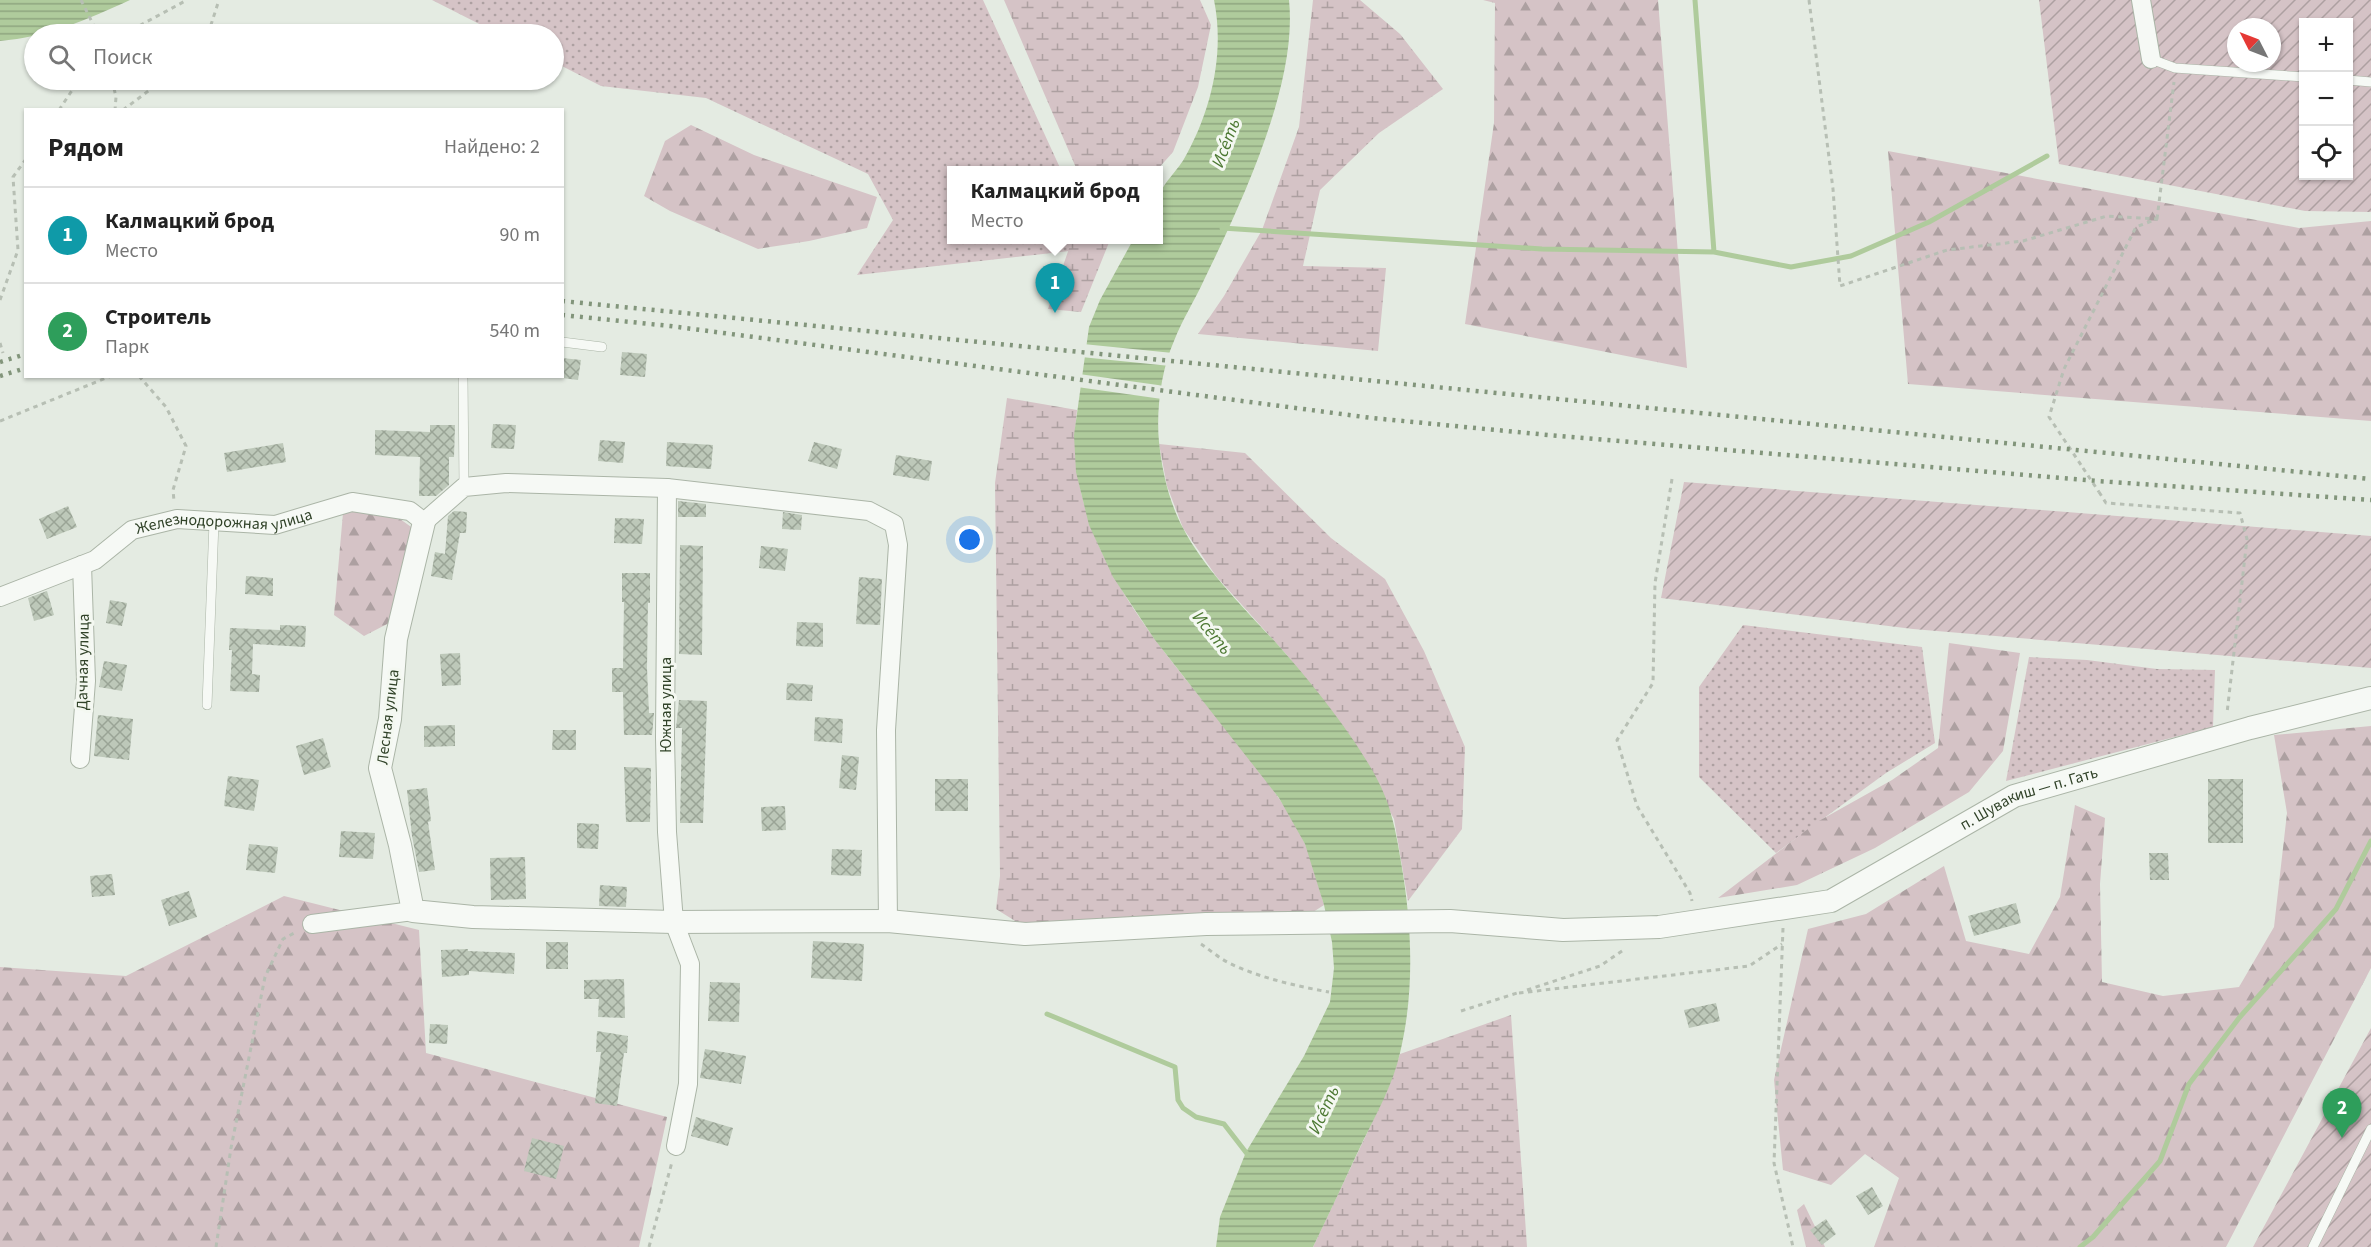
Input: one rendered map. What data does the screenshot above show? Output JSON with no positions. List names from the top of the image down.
{
  "streets": {
    "street": [
      "Железнодорожная улица",
      "Дачная улица",
      "Южная улица",
      "Лесная улица",
      "п. Шувакиш — п. Гать"
    ]
  },
  "crossings": [
    ["Железнодорожная улица", "Дачная улица"],
    ["Железнодорожная улица", "Лесная улица"],
    ["Южная улица", "п. Шувакиш — п. Гать"],
    ["Лесная улица", "п. Шувакиш — п. Гать"]
  ],
  "water": ["Исе́ть"],
  "north": "top left",
  "page": {
    "map_buttons": ["+", "−"],
    "search": "Поиск",
    "heading": ["Рядом", "Найдено: 2"],
    "popup": ["Калмацкий брод", "Место"],
    "list": [
      {
        "mark": "1",
        "name": "Калмацкий брод",
        "note": "Место",
        "value": "90 m"
      },
      {
        "mark": "2",
        "name": "Строитель",
        "note": "Парк",
        "value": "540 m"
      }
    ],
    "pins": ["1", "2"]
  }
}
